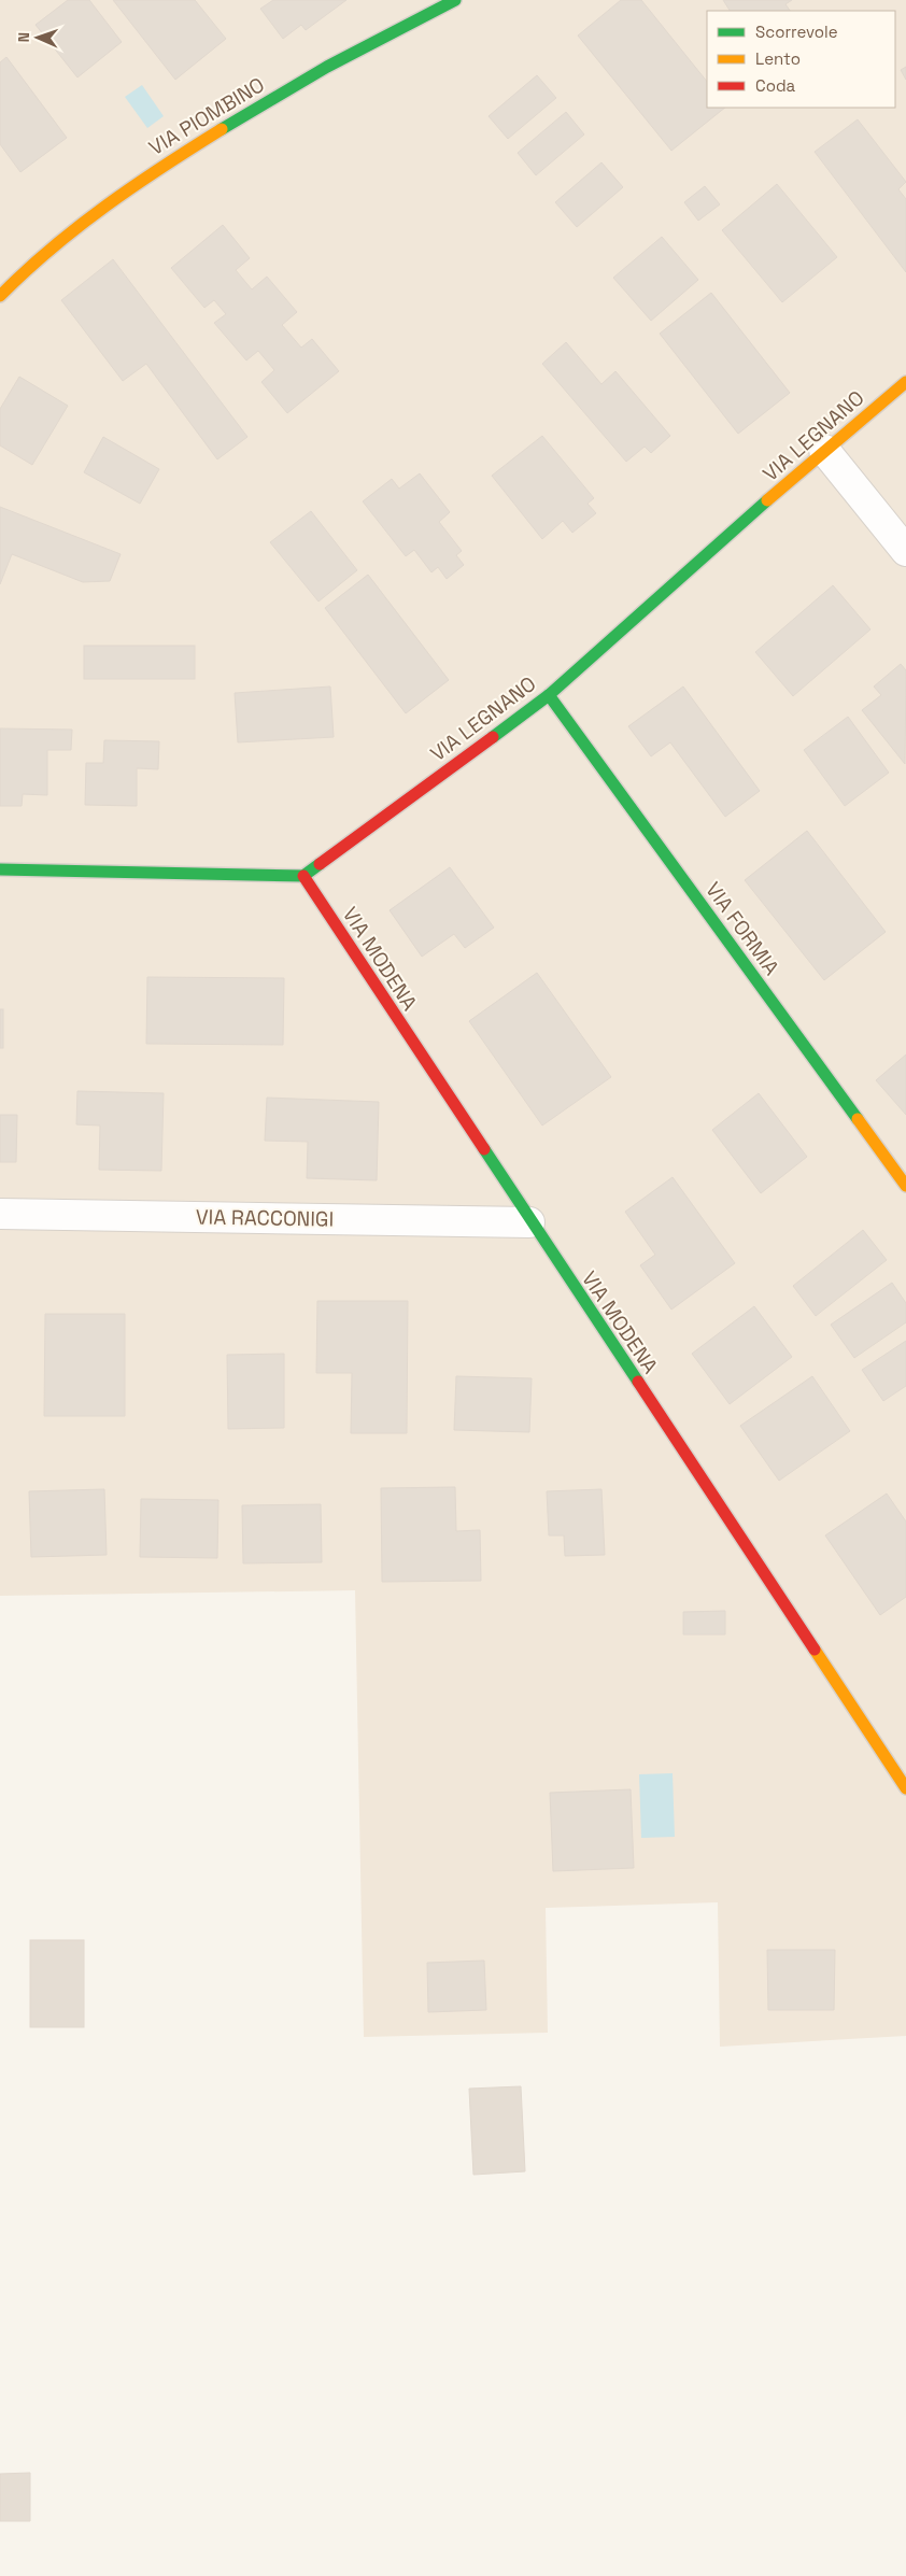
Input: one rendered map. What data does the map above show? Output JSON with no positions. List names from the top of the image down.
{
  "streets": {
    "street": [
      "VIA PIOMBINO",
      "VIA LEGNANO",
      "VIA FORMIA",
      "VIA MODENA",
      "VIA RACCONIGI"
    ]
  },
  "crossings": [
    ["VIA LEGNANO", "VIA FORMIA"],
    ["VIA LEGNANO", "VIA MODENA"],
    ["VIA MODENA", "VIA RACCONIGI"]
  ],
  "legend": ["Scorrevole", "Lento", "Coda"],
  "north": "left"
}
